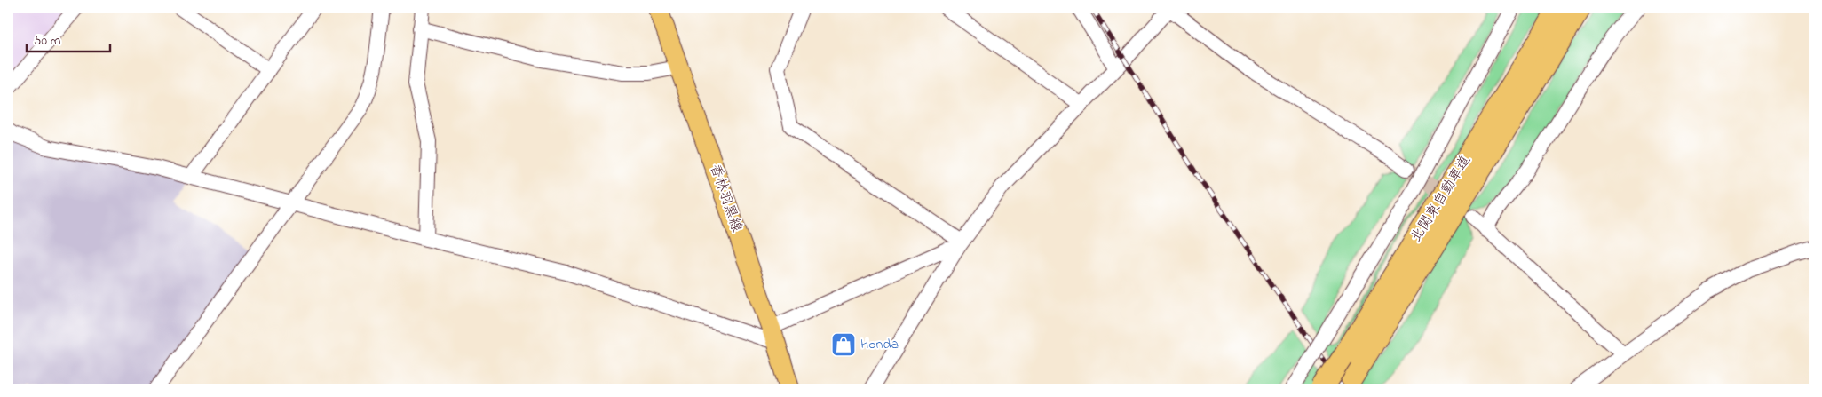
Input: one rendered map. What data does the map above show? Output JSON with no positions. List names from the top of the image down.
{
  "streets": {
    "highway": ["北関東自動車道"],
    "main road": ["香林羽黒線"]
  },
  "places": {
    "shop": ["Honda"]
  },
  "scale_bar": "50 m"
}
